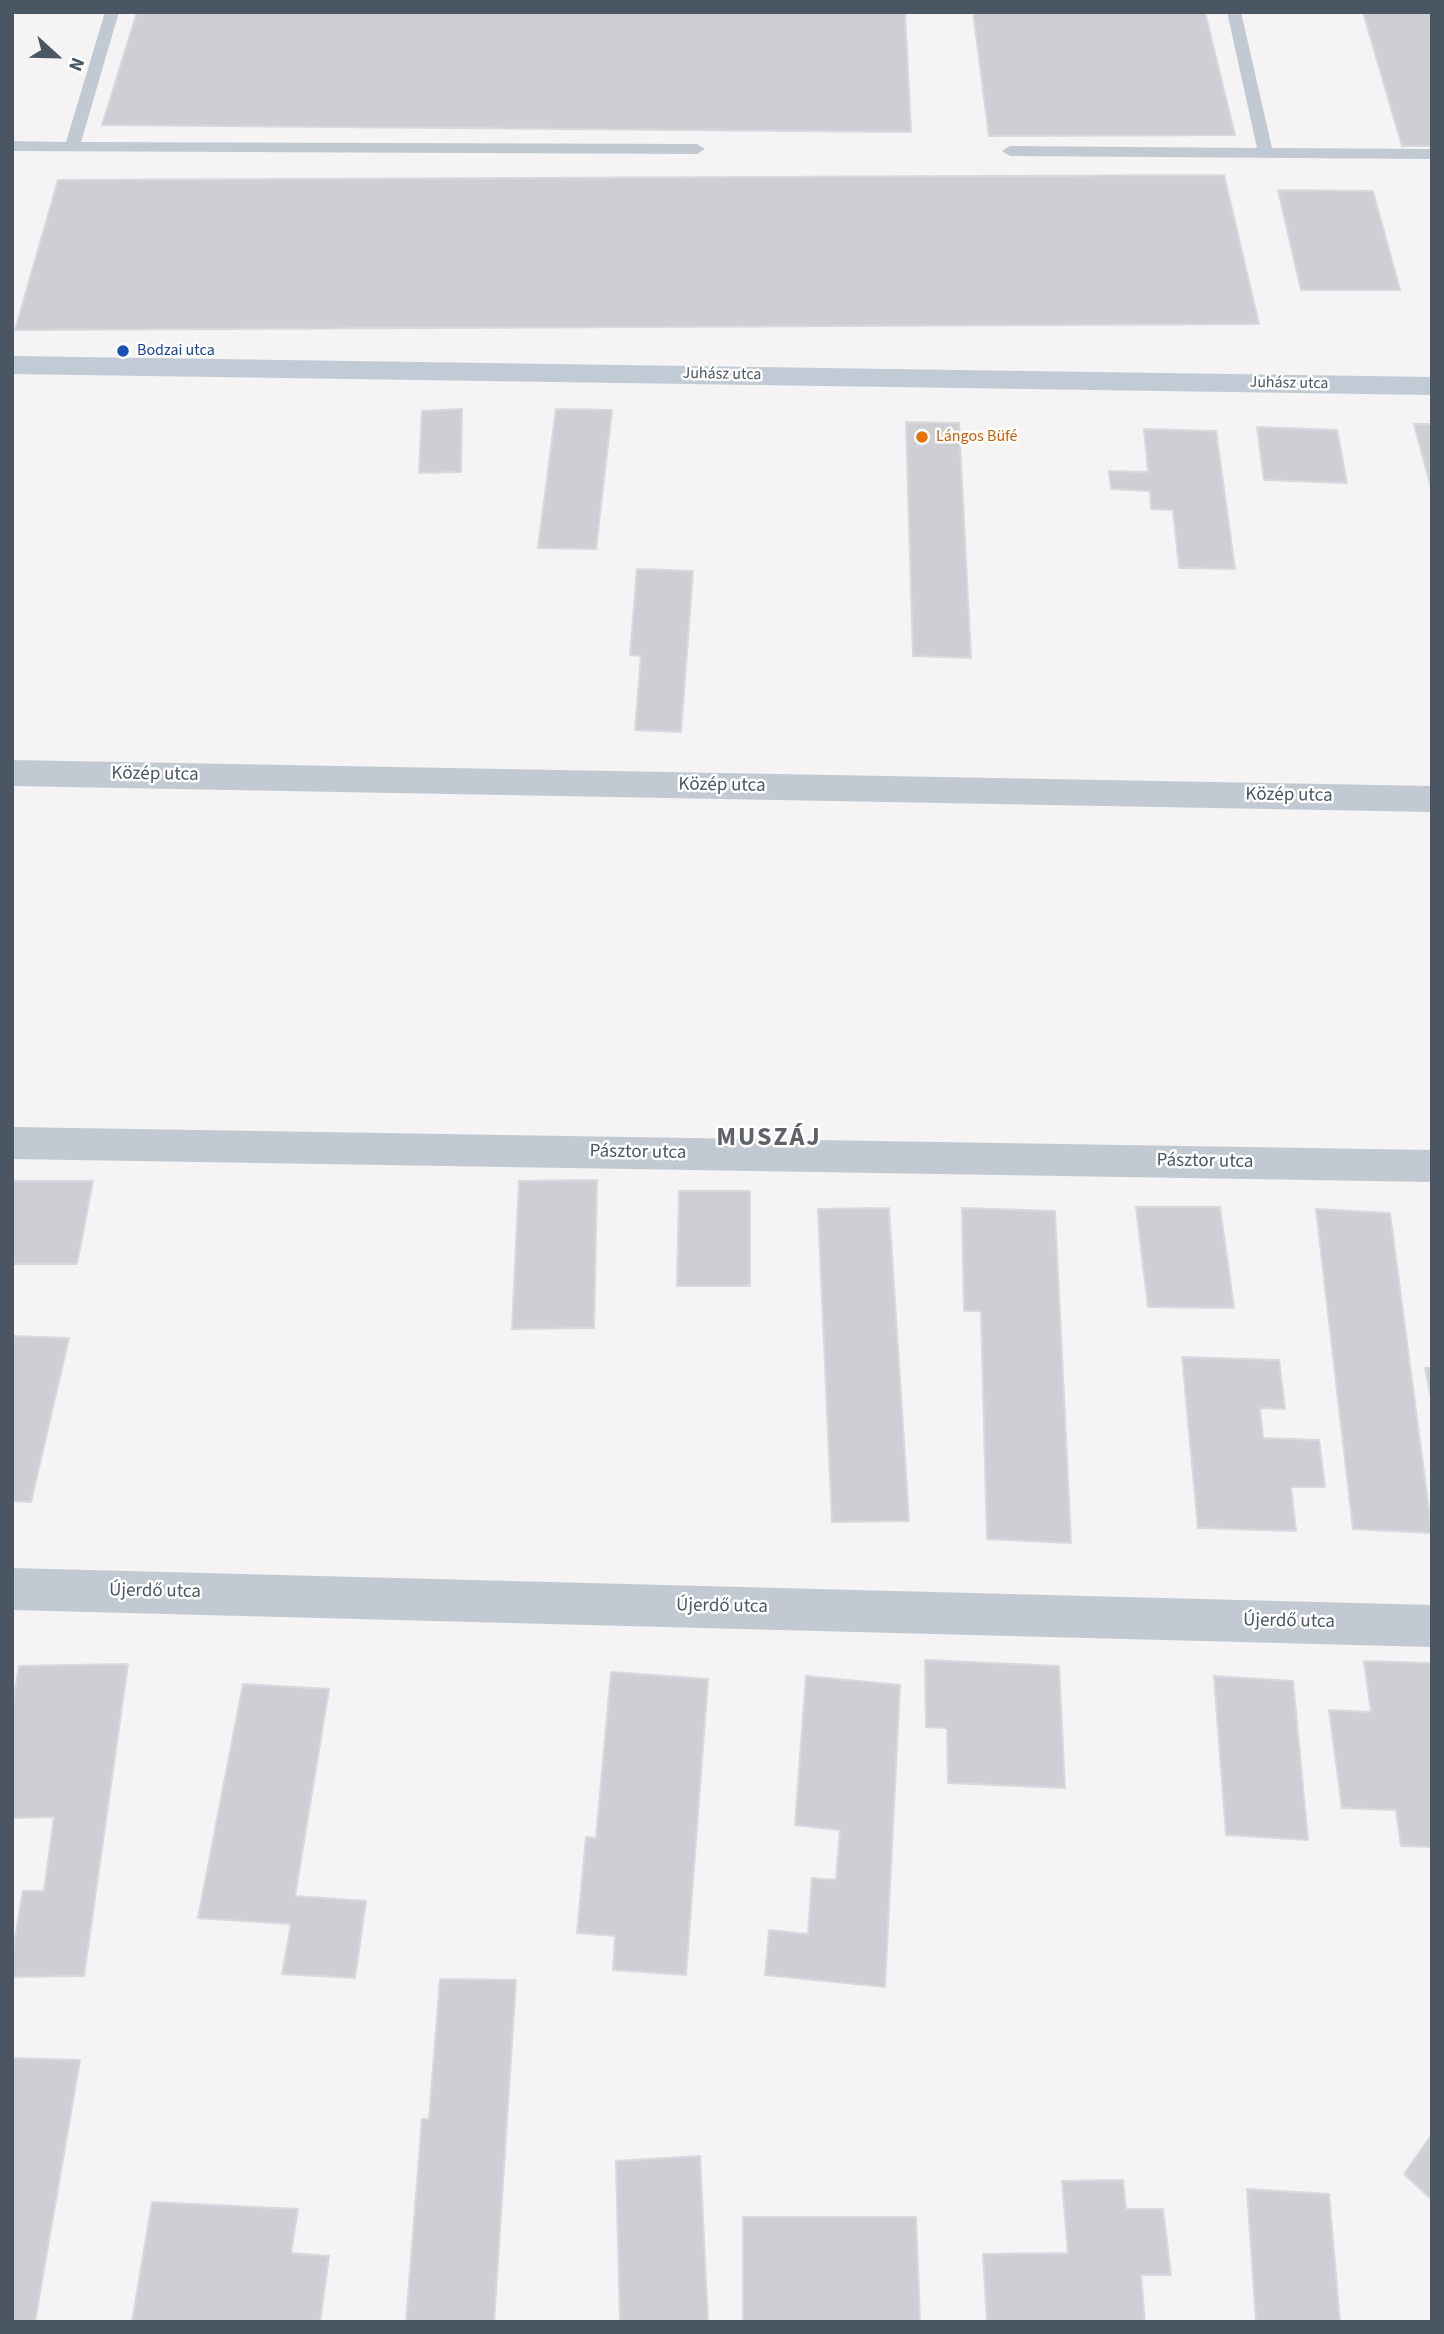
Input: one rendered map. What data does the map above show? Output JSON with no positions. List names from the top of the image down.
{
  "streets": {
    "street": [
      "Juhász utca",
      "Közép utca",
      "Pásztor utca",
      "Újerdő utca"
    ]
  },
  "districts": ["MUSZÁJ"],
  "places": ["Bodzai utca", "Lángos Büfé"],
  "north": "right"
}
